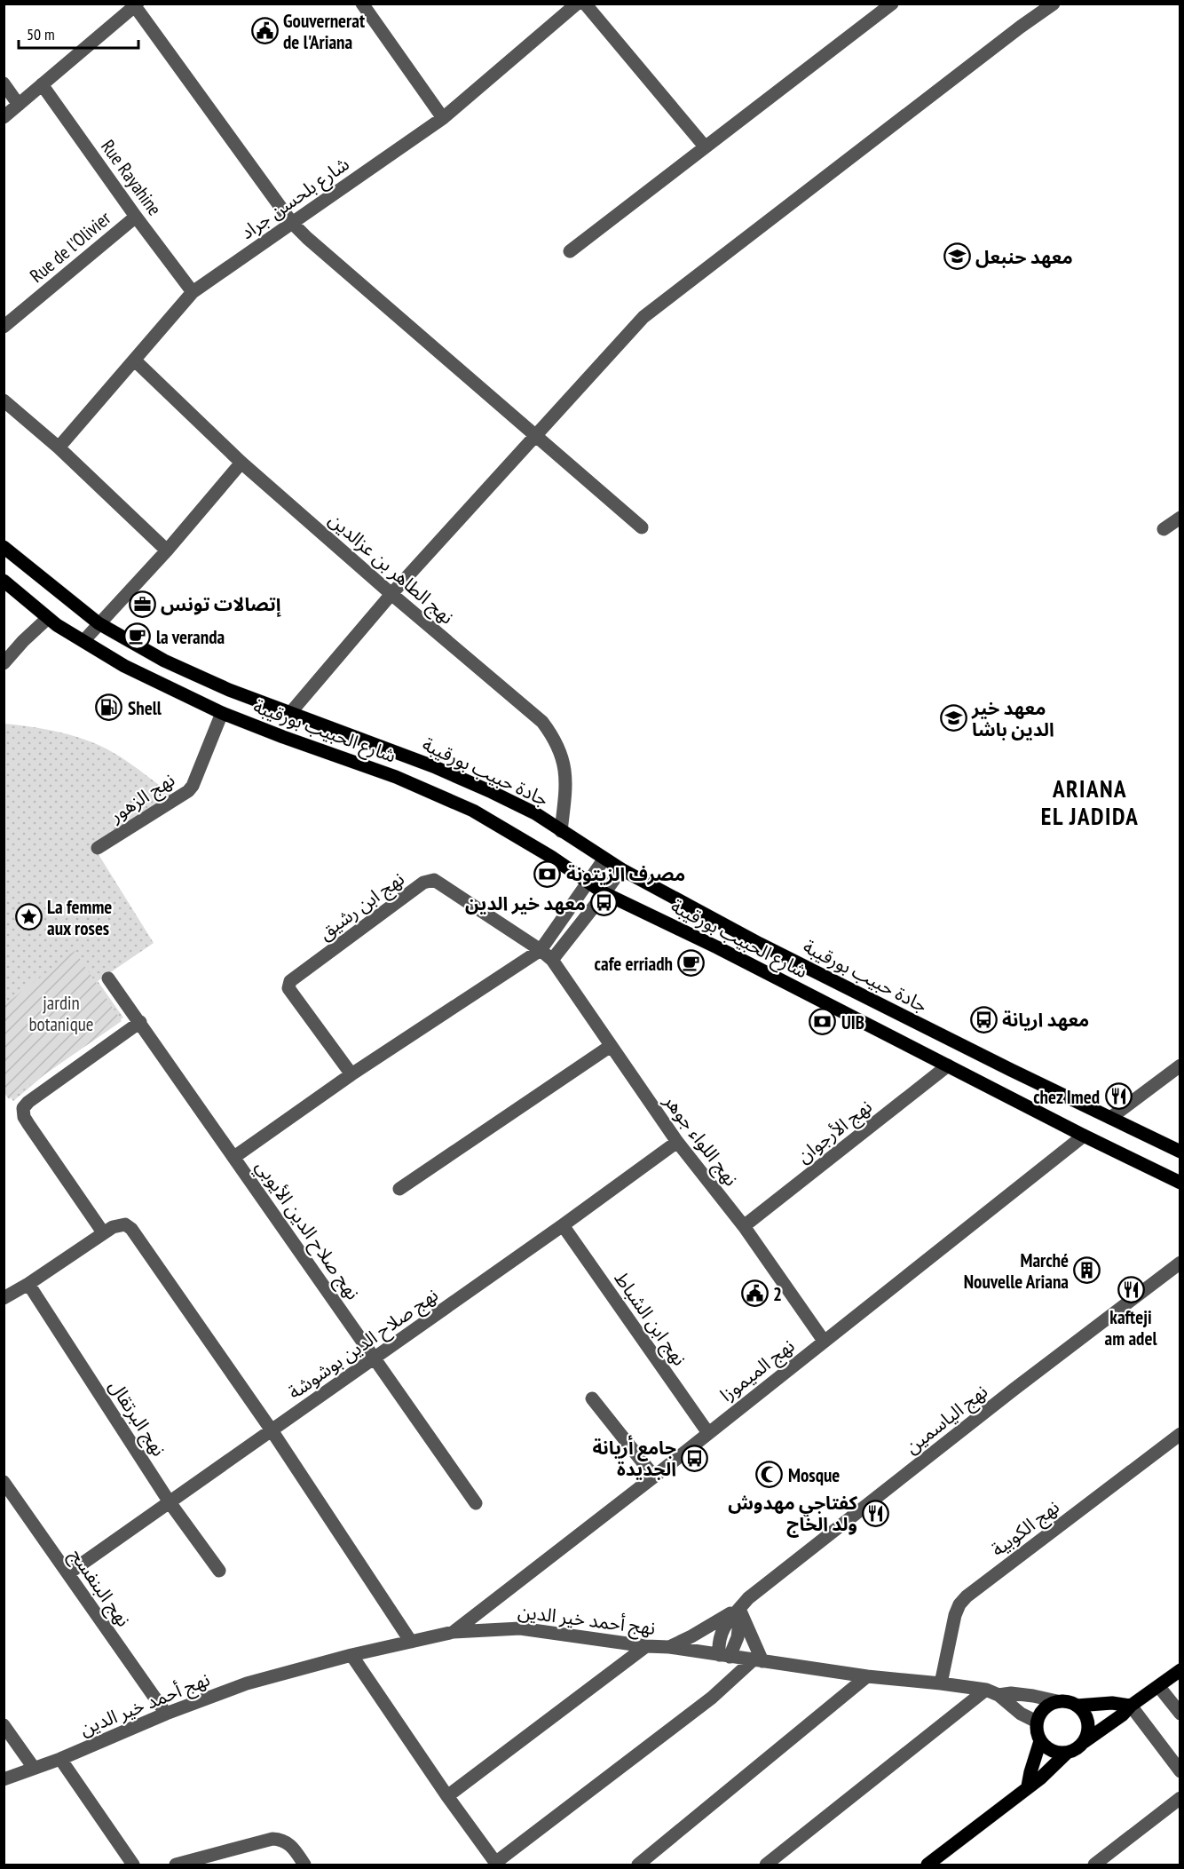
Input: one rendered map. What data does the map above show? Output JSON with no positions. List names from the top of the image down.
{
  "streets": {
    "main road": ["شارع الحبيب بورقيبة", "جادة حبيب بورقيبة"],
    "street": [
      "Rue Rayahine",
      "شارع بلحسن جراد",
      "Rue de l'Olivier",
      "نهج الطاهر بن عزالدين",
      "نهج الزهور",
      "نهج ابن رشيق",
      "نهج الأرجوان",
      "نهج اللواء جوهر",
      "نهج صلاح الدين الأيوبي",
      "نهج ابن الشباط",
      "نهج صلاح الدين بوشوشة",
      "نهج الميموزا",
      "نهج البرتقال",
      "نهج الياسمين",
      "نهج الكوبية",
      "نهج البنفسج",
      "نهج أحمد خير الدين"
    ]
  },
  "crossings": [
    ["Rue Rayahine", "شارع بلحسن جراد"],
    ["Rue Rayahine", "Rue de l'Olivier"],
    ["شارع بلحسن جراد", "نهج الطاهر بن عزالدين"],
    ["نهج الطاهر بن عزالدين", "جادة حبيب بورقيبة"],
    ["شارع الحبيب بورقيبة", "نهج الزهور"],
    ["شارع الحبيب بورقيبة", "نهج الأرجوان"],
    ["شارع الحبيب بورقيبة", "نهج الميموزا"],
    ["نهج ابن رشيق", "نهج اللواء جوهر"],
    ["نهج الأرجوان", "نهج اللواء جوهر"],
    ["نهج اللواء جوهر", "نهج صلاح الدين بوشوشة"],
    ["نهج اللواء جوهر", "نهج الميموزا"],
    ["نهج صلاح الدين الأيوبي", "نهج صلاح الدين بوشوشة"],
    ["نهج ابن الشباط", "نهج صلاح الدين بوشوشة"],
    ["نهج ابن الشباط", "نهج الميموزا"],
    ["نهج صلاح الدين بوشوشة", "نهج البرتقال"],
    ["نهج صلاح الدين بوشوشة", "نهج البنفسج"],
    ["نهج الميموزا", "نهج أحمد خير الدين"],
    ["نهج الياسمين", "نهج أحمد خير الدين"],
    ["نهج الكوبية", "نهج أحمد خير الدين"],
    ["نهج البنفسج", "نهج أحمد خير الدين"]
  ],
  "districts": ["ARIANA EL JADIDA"],
  "parks": ["jardin botanique"],
  "places": {
    "public building": ["Gouvernerat de l'Ariana", "2"],
    "school or university": ["معهد حنبعل", "معهد خير الدين باشا"],
    "office": ["إتصالات تونس"],
    "cafe": ["la veranda", "cafe erriadh"],
    "fuel station": ["Shell"],
    "bank": ["مصرف الزيتونة", "UIB"],
    "bus stop": ["معهد خير الدين", "معهد اريانة", "جامع أريانة الجديدة"],
    "place": ["La femme aux roses"],
    "restaurant": ["chez Imed", "kafteji am adel", "كفتاجي مهدوش ولد الخاج"],
    "building": ["Marché Nouvelle Ariana"],
    "mosque": ["Mosque"]
  },
  "scale_bar": "50 m"
}
